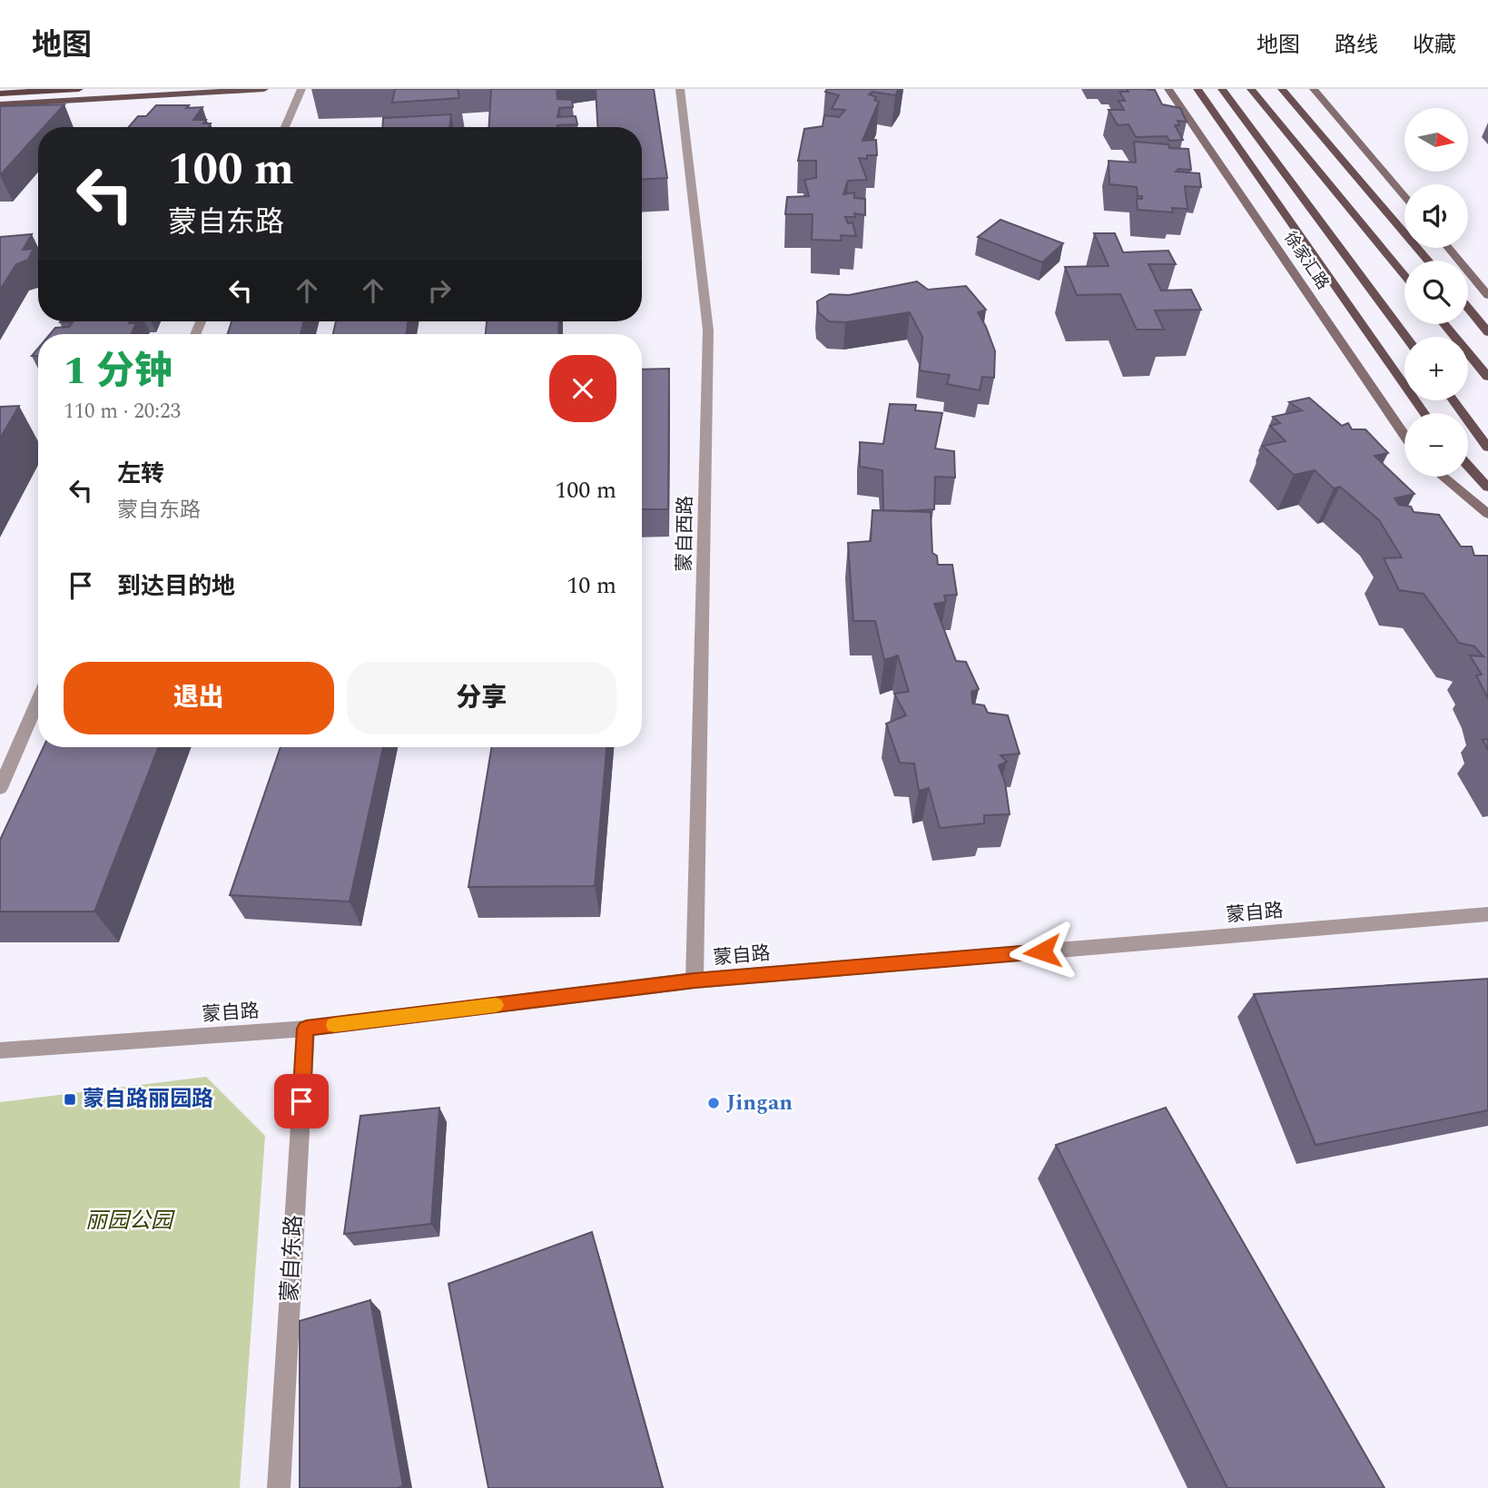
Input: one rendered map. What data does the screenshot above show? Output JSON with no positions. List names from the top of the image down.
{
  "streets": {
    "main road": ["徐家汇路"],
    "street": ["蒙自西路", "蒙自路", "蒙自东路"]
  },
  "crossings": [
    ["蒙自西路", "蒙自路"],
    ["蒙自路", "蒙自东路"]
  ],
  "parks": ["丽园公园"],
  "places": {
    "transit": ["蒙自路丽园路"],
    "other": ["Jingan"]
  },
  "north": "right",
  "page": {
    "header": "地图",
    "nav": ["地图", "路线", "收藏"],
    "map_buttons": ["+", "−"],
    "turn": ["100 m", "蒙自东路"],
    "heading": ["1 分钟", "110 m · 20:23"],
    "list": [
      {
        "name": "左转",
        "note": "蒙自东路",
        "value": "100 m"
      },
      {
        "name": "到达目的地",
        "value": "10 m"
      }
    ],
    "buttons": ["退出", "分享"]
  }
}
